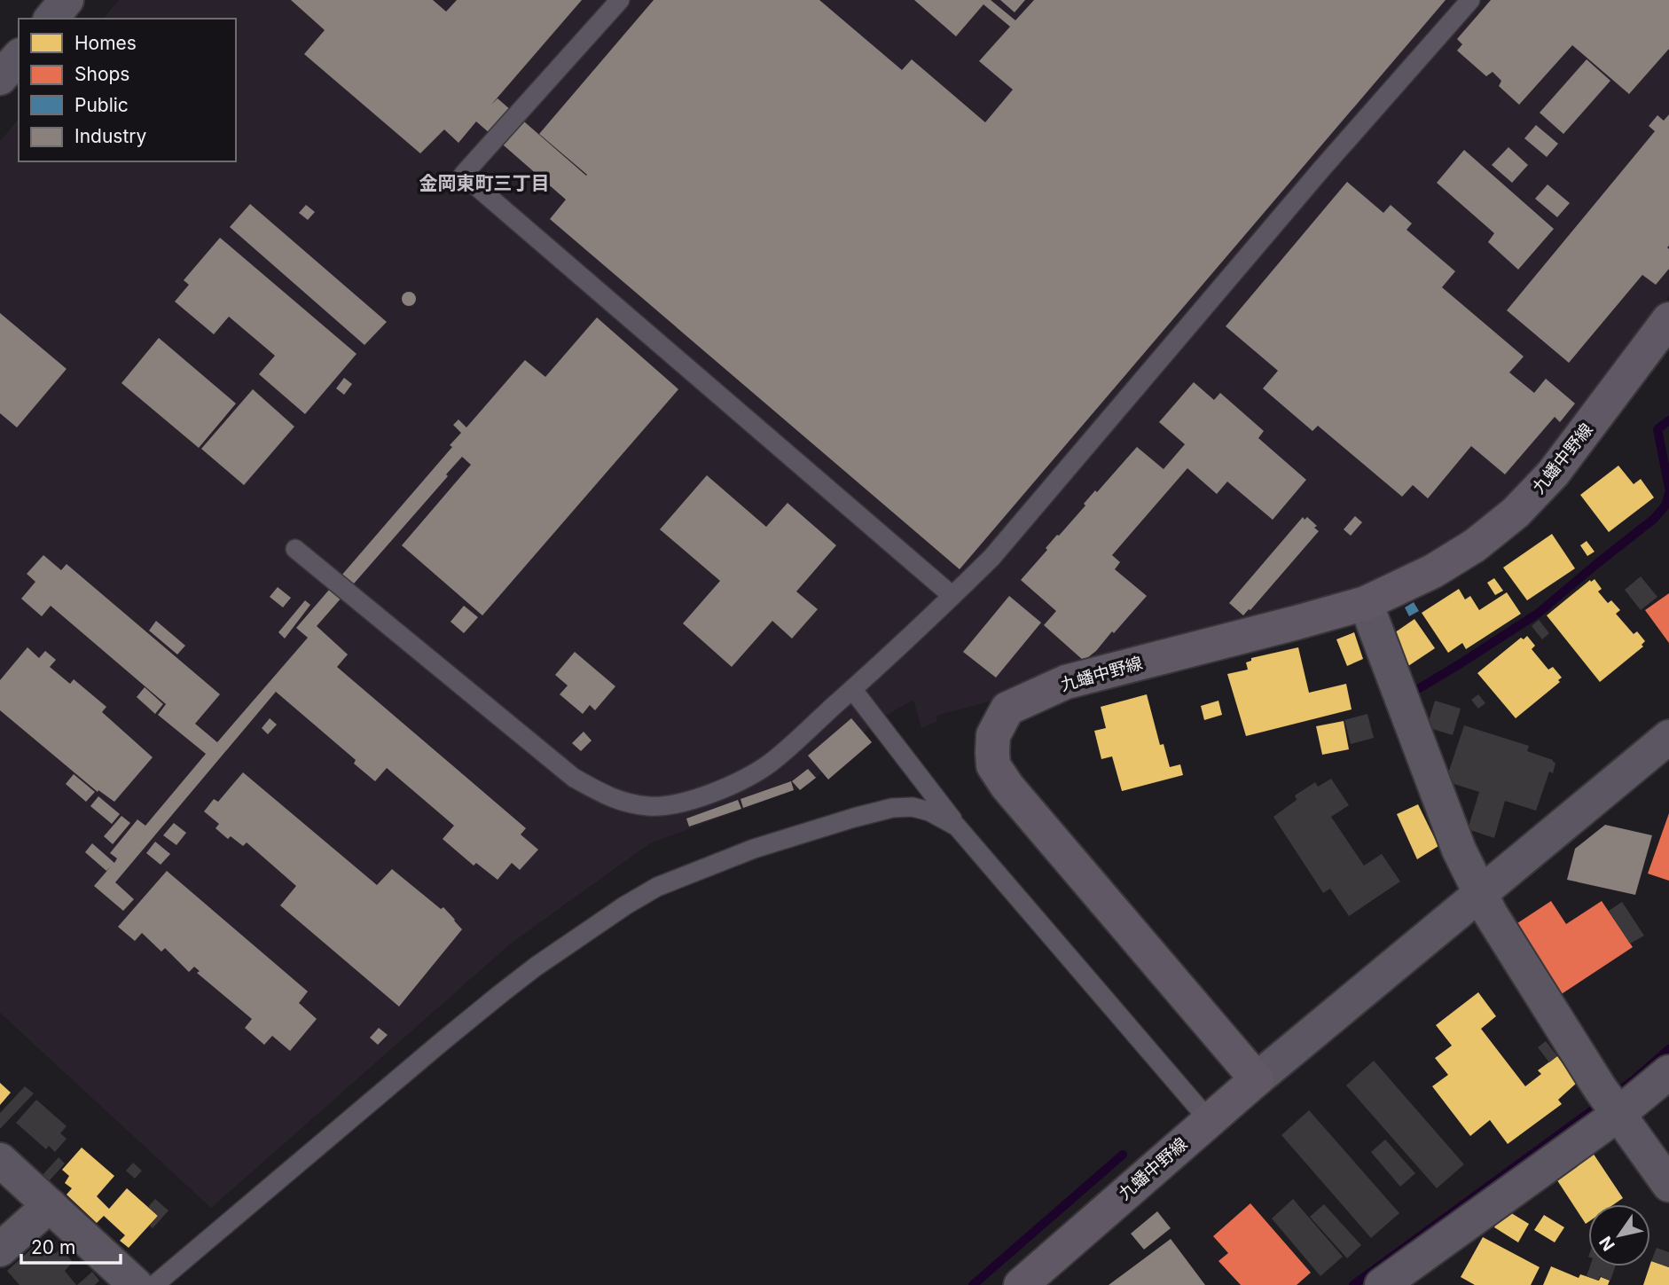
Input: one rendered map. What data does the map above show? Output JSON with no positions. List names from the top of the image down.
{
  "streets": {
    "main road": ["九蟠中野線"]
  },
  "districts": ["金岡東町三丁目"],
  "legend": [
    "Homes",
    "Shops",
    "Public",
    "Industry"
  ],
  "scale_bar": "20 m",
  "north": "bottom left"
}
